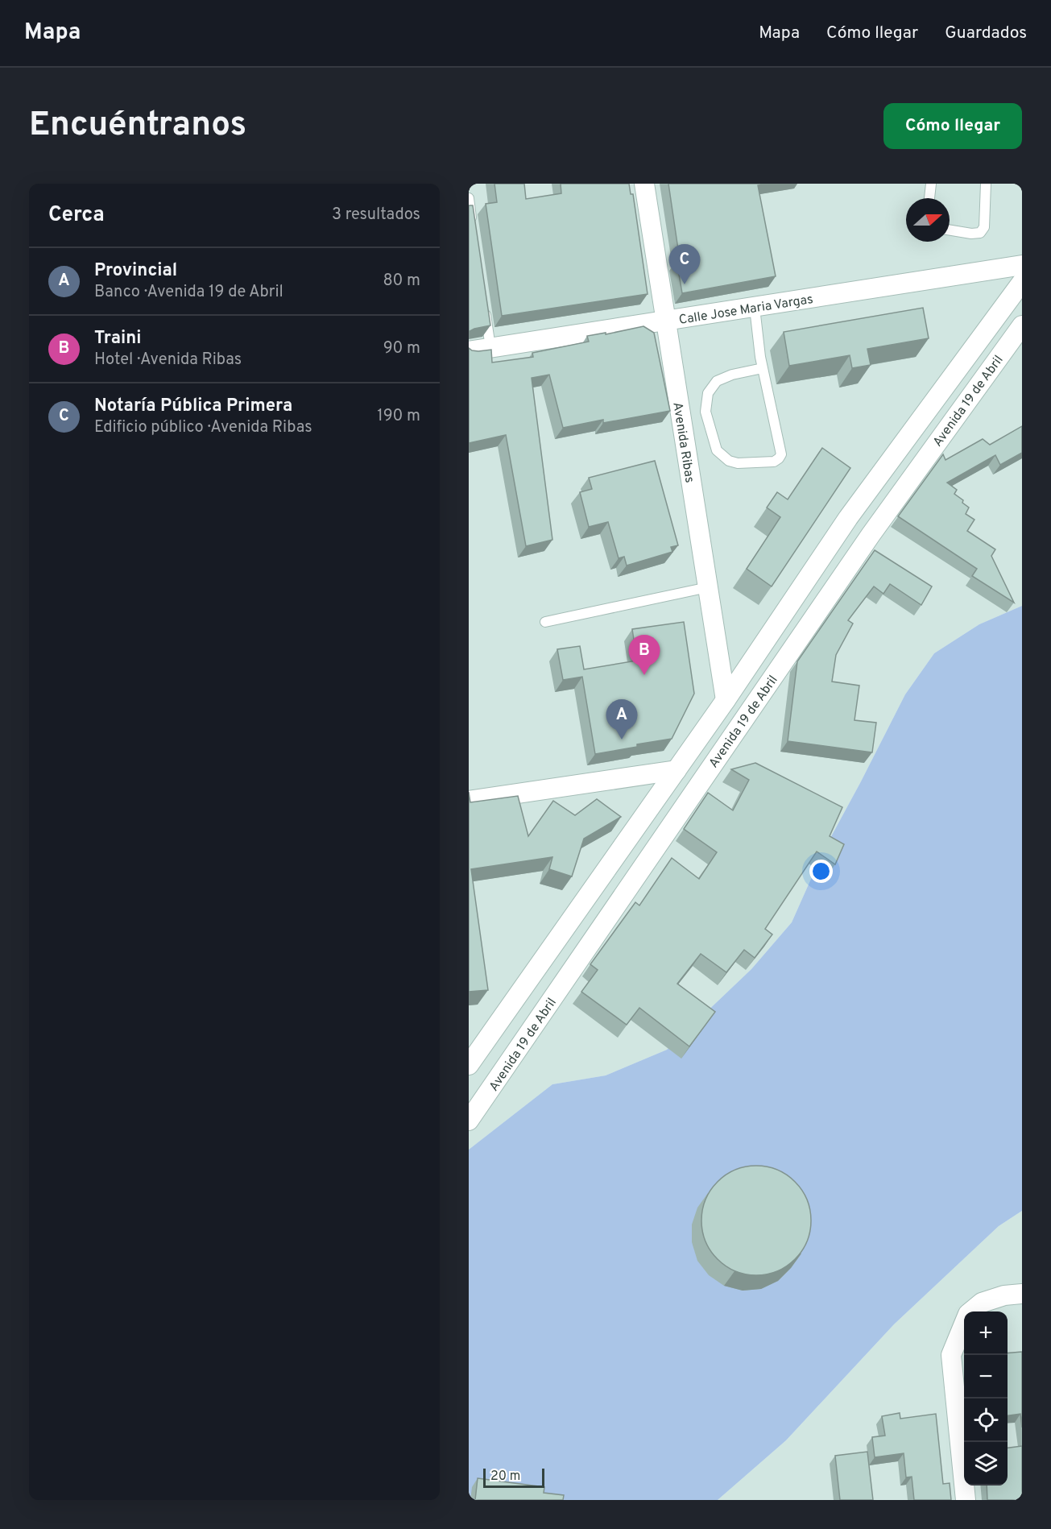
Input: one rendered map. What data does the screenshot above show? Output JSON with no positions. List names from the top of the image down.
{
  "streets": {
    "street": ["Calle Jose Maria Vargas", "Avenida 19 de Abril", "Avenida Ribas"]
  },
  "crossings": [
    ["Calle Jose Maria Vargas", "Avenida Ribas"],
    ["Avenida 19 de Abril", "Avenida Ribas"]
  ],
  "scale_bar": "20 m",
  "north": "right",
  "page": {
    "header": "Mapa",
    "nav": ["Mapa", "Cómo llegar", "Guardados"],
    "buttons": "Cómo llegar",
    "title": "Encuéntranos",
    "heading": ["Cerca", "3 resultados"],
    "pins": ["C", "B", "A"],
    "list": [
      {
        "mark": "A",
        "name": "Provincial",
        "note": "Banco · Avenida 19 de Abril",
        "value": "80 m"
      },
      {
        "mark": "B",
        "name": "Traini",
        "note": "Hotel · Avenida Ribas",
        "value": "90 m"
      },
      {
        "mark": "C",
        "name": "Notaría Pública Primera",
        "note": "Edificio público · Avenida Ribas",
        "value": "190 m"
      }
    ],
    "map_buttons": ["+", "−"],
    "scale": "20 m"
  }
}
